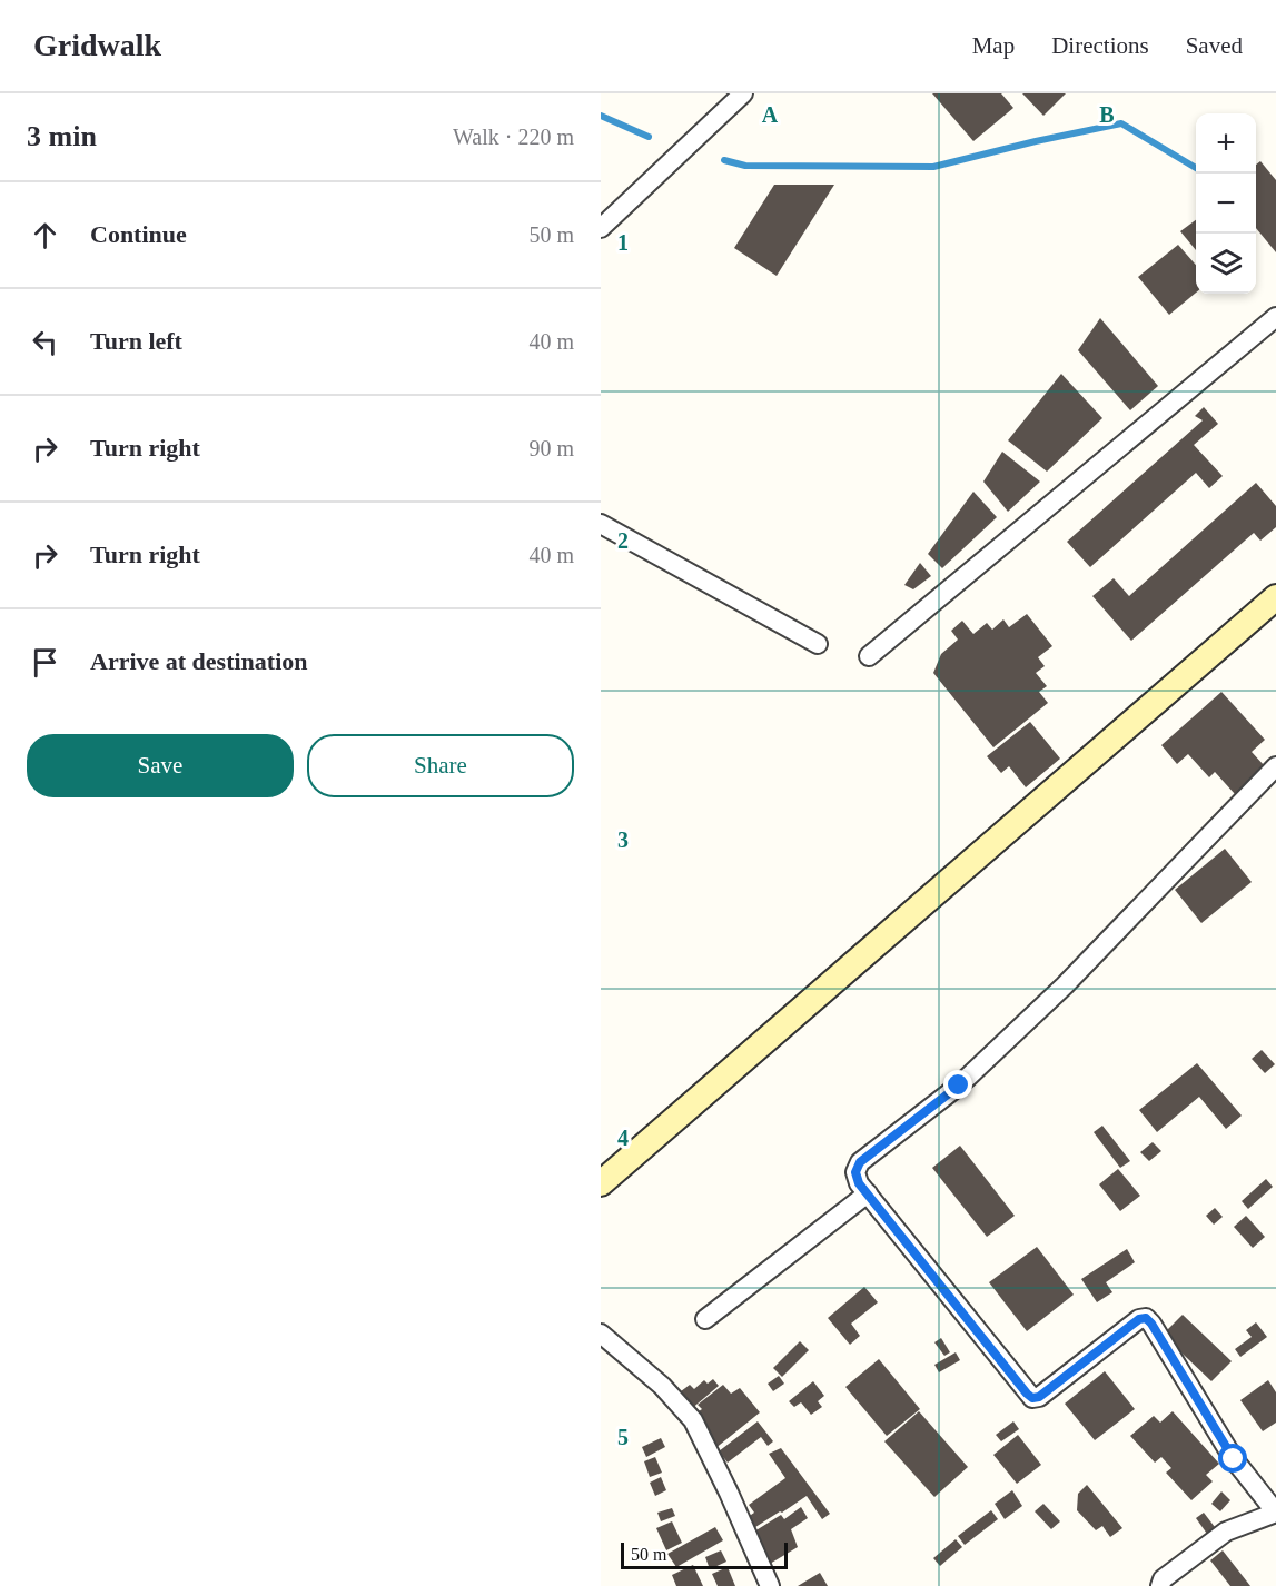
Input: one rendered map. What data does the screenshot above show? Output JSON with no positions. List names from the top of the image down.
{
  "scale_bar": "50 m",
  "page": {
    "header": "Gridwalk",
    "nav": ["Map", "Directions", "Saved"],
    "heading": ["3 min", "Walk · 220 m"],
    "map_buttons": ["+", "−"],
    "list": [
      ["Continue", "50 m"],
      ["Turn left", "40 m"],
      ["Turn right", "90 m"],
      ["Turn right", "40 m"],
      "Arrive at destination"
    ],
    "buttons": ["Save", "Share"],
    "scale": "50 m"
  },
  "grid": {
    "columns": ["A", "B"],
    "rows": [
      "1",
      "2",
      "3",
      "4",
      "5"
    ]
  }
}
